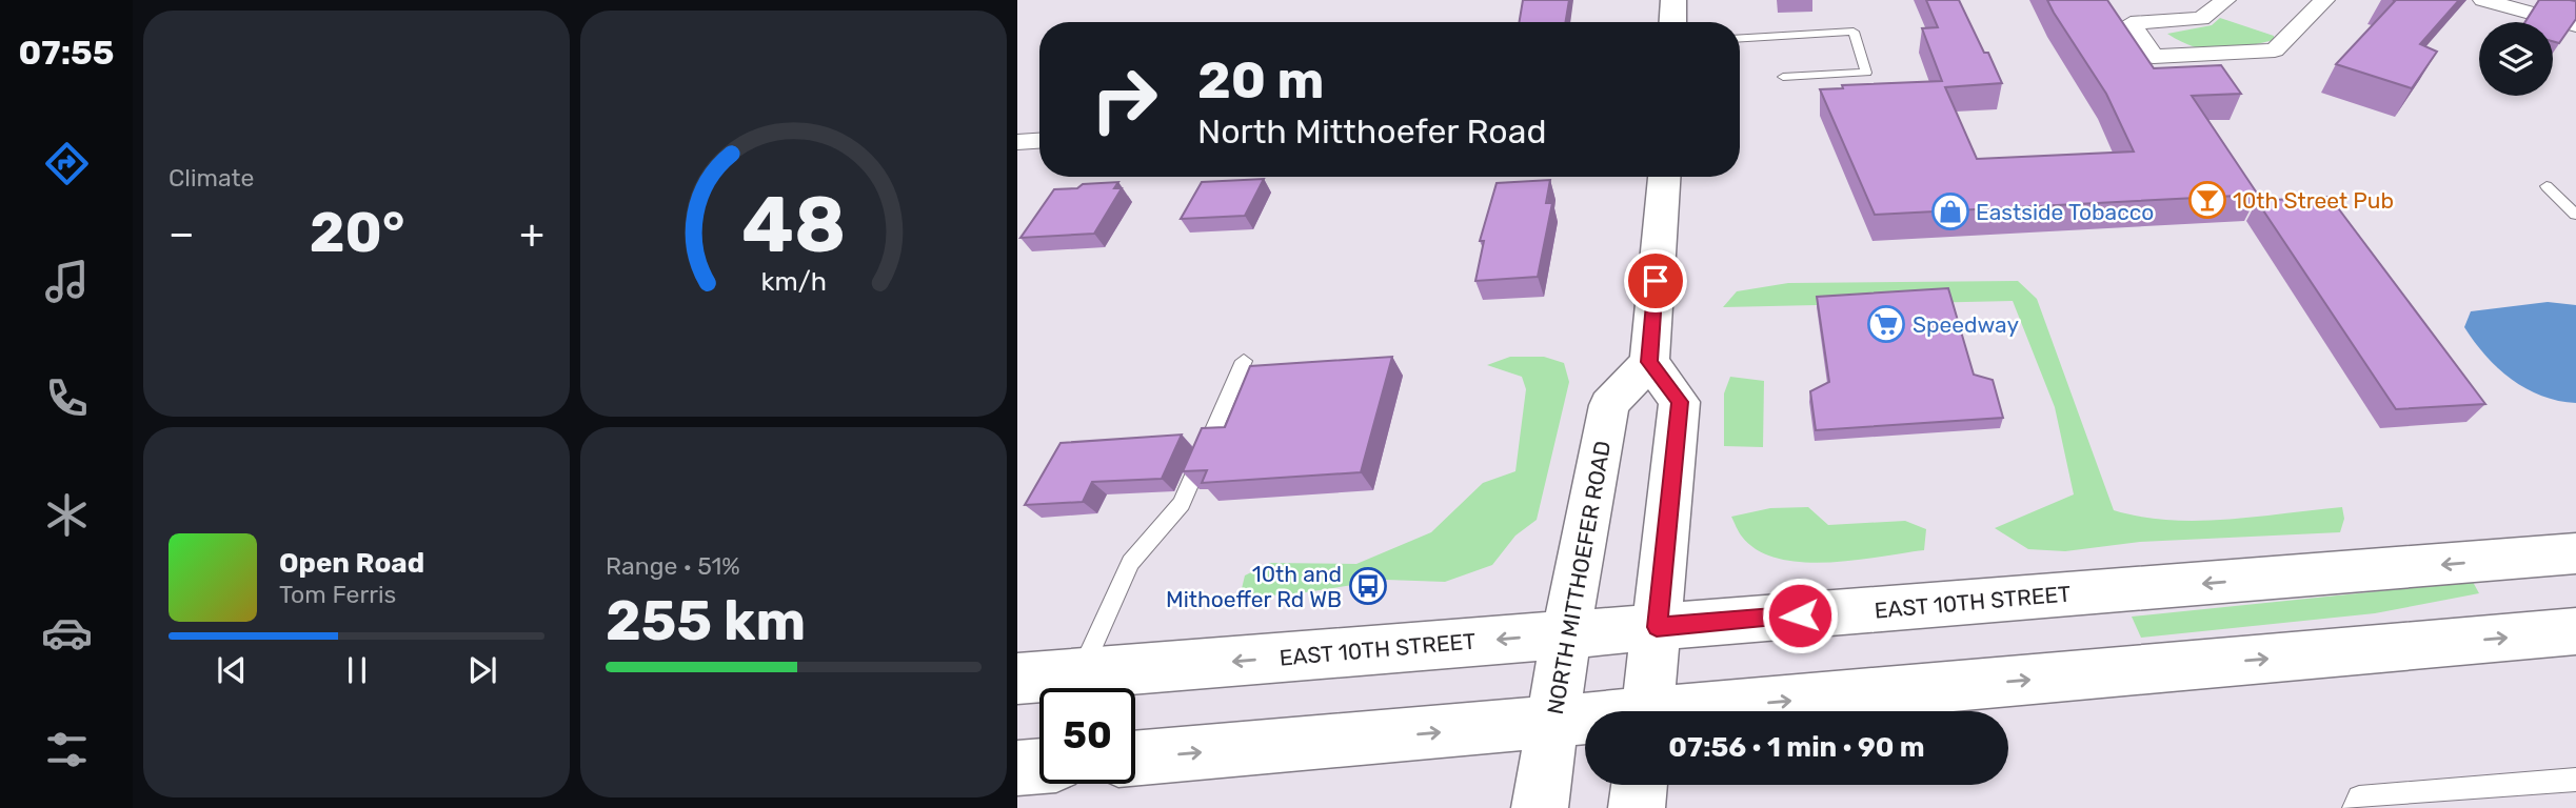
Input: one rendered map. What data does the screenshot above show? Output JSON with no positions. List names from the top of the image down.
{
  "streets": {
    "main road": ["NORTH MITTHOEFER ROAD", "EAST 10TH STREET"]
  },
  "crossings": [
    ["NORTH MITTHOEFER ROAD", "EAST 10TH STREET"]
  ],
  "places": {
    "bar": ["10th Street Pub"],
    "shop": ["Eastside Tobacco"],
    "supermarket": ["Speedway"],
    "bus stop": ["10th and Mithoeffer Rd WB"]
  },
  "page": {
    "tabs": "07:55",
    "tile": [
      "Climate",
      ["Range · 51%", "255 km"]
    ],
    "turn": ["20 m", "North Mitthoefer Road"],
    "heat": ["−", "20°", "+"],
    "song": ["Open Road", "Tom Ferris"],
    "limit": "50",
    "trip": "07:56 · 1 min · 90 m",
    "gauge": ["48", "km/h"]
  }
}
